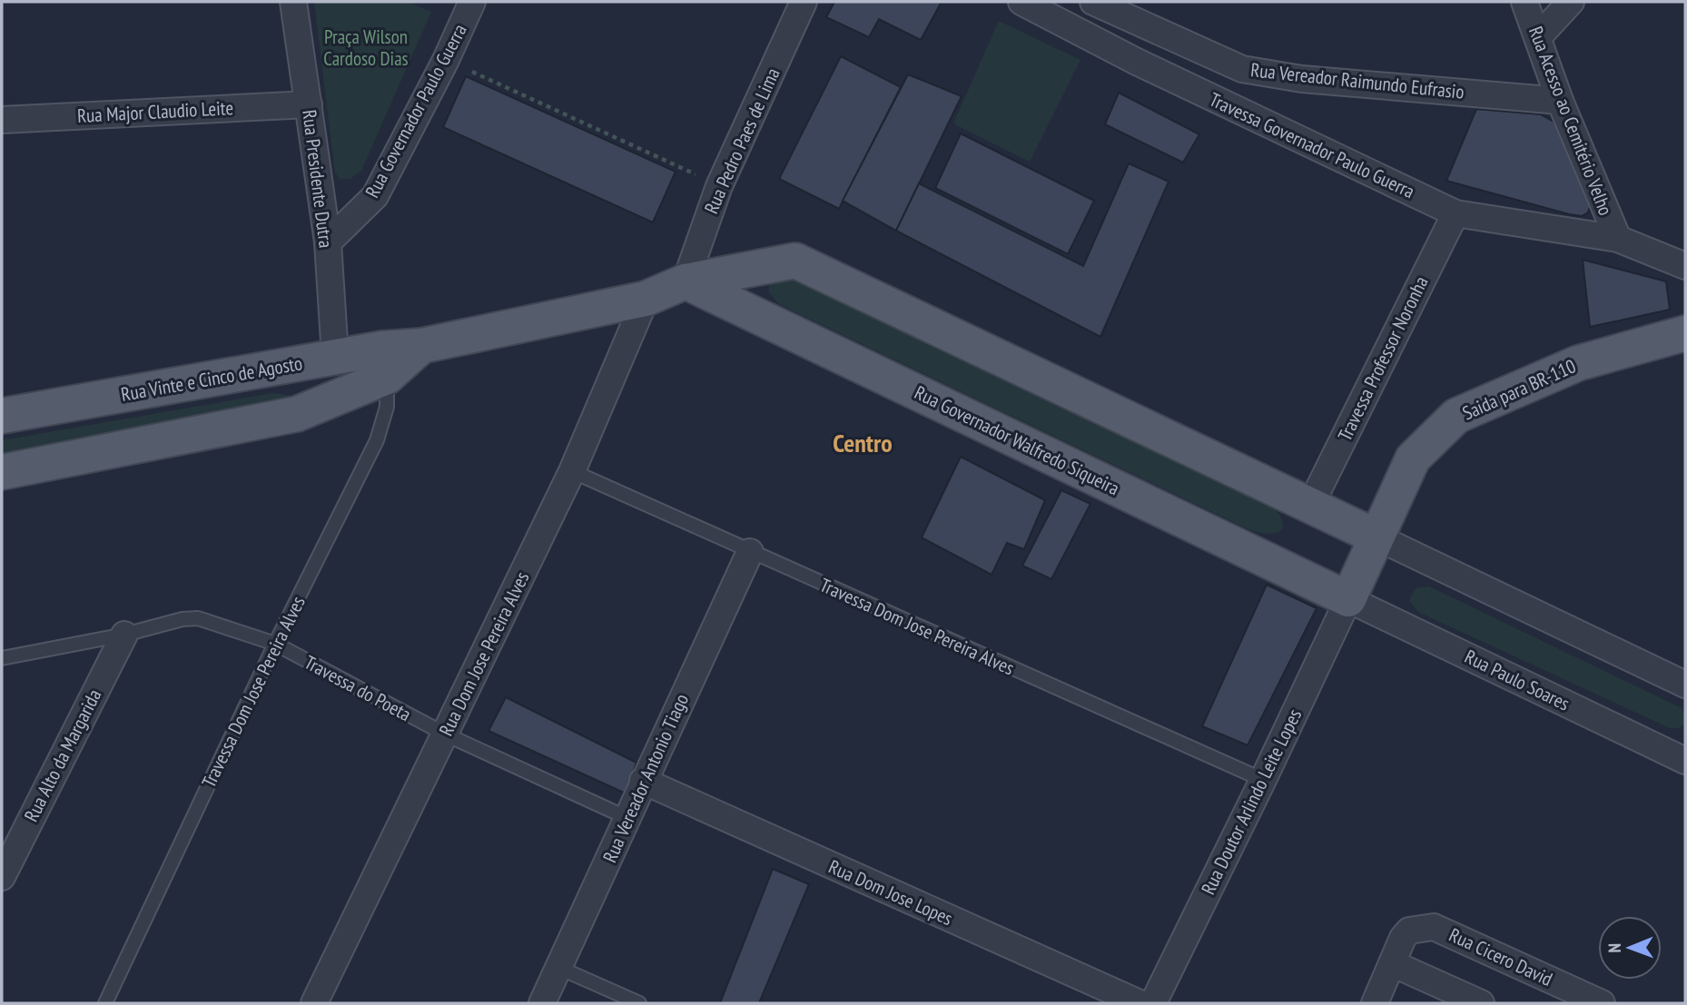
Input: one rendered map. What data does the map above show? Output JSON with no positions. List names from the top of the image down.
{
  "streets": {
    "main road": ["Rua Vinte e Cinco de Agosto", "Saida para BR-110", "Rua Governador Walfredo Siqueira"],
    "street": [
      "Rua Vereador Raimundo Eufrasio",
      "Rua Governador Paulo Guerra",
      "Rua Major Claudio Leite",
      "Rua Acesso ao Cemitério Velho",
      "Rua Pedro Paes de Lima",
      "Travessa Governador Paulo Guerra",
      "Rua Presidente Dutra",
      "Travessa Professor Noronha",
      "Rua Dom Jose Pereira Alves",
      "Rua Paulo Soares",
      "Rua Alto da Margarida",
      "Rua Vereador Antonio Tiago",
      "Rua Doutor Arlindo Leite Lopes",
      "Rua Dom Jose Lopes",
      "Rua Cicero David"
    ],
    "lane": ["Travessa Dom Jose Pereira Alves", "Travessa do Poeta"]
  },
  "crossings": [
    ["Rua Vereador Raimundo Eufrasio", "Rua Acesso ao Cemitério Velho"],
    ["Rua Governador Paulo Guerra", "Rua Presidente Dutra"],
    ["Rua Major Claudio Leite", "Rua Presidente Dutra"],
    ["Rua Acesso ao Cemitério Velho", "Travessa Governador Paulo Guerra"],
    ["Rua Pedro Paes de Lima", "Rua Governador Walfredo Siqueira"],
    ["Travessa Governador Paulo Guerra", "Travessa Professor Noronha"],
    ["Rua Presidente Dutra", "Rua Vinte e Cinco de Agosto"],
    ["Rua Vinte e Cinco de Agosto", "Rua Dom Jose Pereira Alves"],
    ["Saida para BR-110", "Rua Governador Walfredo Siqueira"],
    ["Saida para BR-110", "Rua Paulo Soares"],
    ["Saida para BR-110", "Rua Doutor Arlindo Leite Lopes"],
    ["Rua Governador Walfredo Siqueira", "Rua Paulo Soares"],
    ["Rua Governador Walfredo Siqueira", "Rua Doutor Arlindo Leite Lopes"],
    ["Travessa Dom Jose Pereira Alves", "Rua Dom Jose Pereira Alves"],
    ["Travessa Dom Jose Pereira Alves", "Travessa do Poeta"],
    ["Travessa Dom Jose Pereira Alves", "Rua Vereador Antonio Tiago"],
    ["Travessa Dom Jose Pereira Alves", "Rua Doutor Arlindo Leite Lopes"],
    ["Rua Dom Jose Pereira Alves", "Travessa do Poeta"],
    ["Rua Paulo Soares", "Rua Doutor Arlindo Leite Lopes"],
    ["Travessa do Poeta", "Rua Alto da Margarida"],
    ["Travessa do Poeta", "Rua Vereador Antonio Tiago"],
    ["Rua Vereador Antonio Tiago", "Rua Dom Jose Lopes"]
  ],
  "districts": ["Centro"],
  "parks": ["Praça Wilson Cardoso Dias"],
  "north": "left"
}
